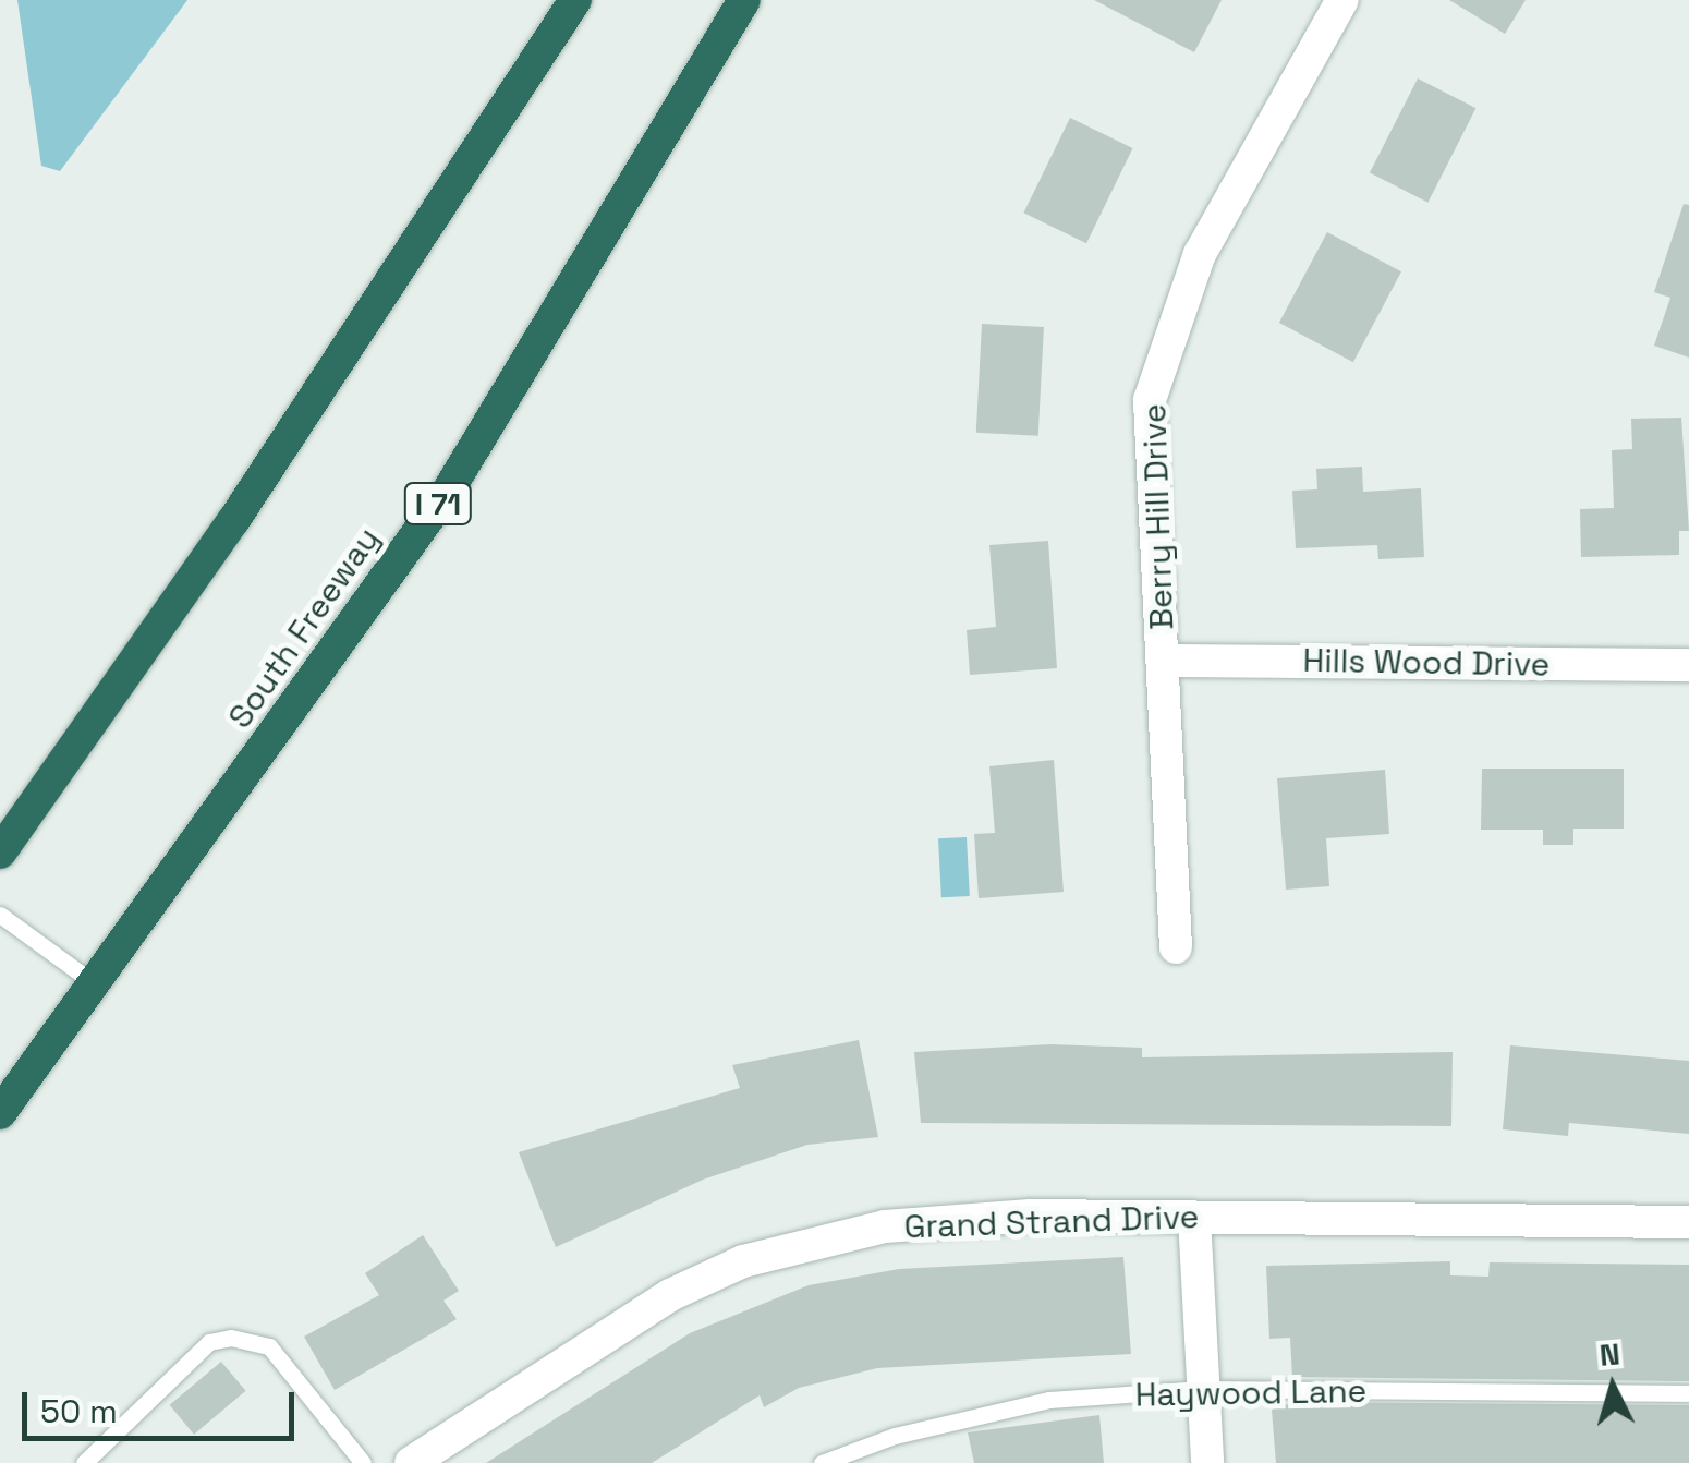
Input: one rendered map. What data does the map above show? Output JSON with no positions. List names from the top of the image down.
{
  "streets": {
    "highway": ["I 71", "South Freeway"],
    "street": ["Berry Hill Drive", "Hills Wood Drive", "Grand Strand Drive"],
    "lane": ["Haywood Lane"]
  },
  "crossings": [
    ["Berry Hill Drive", "Hills Wood Drive"]
  ],
  "scale_bar": "50 m",
  "north": "top"
}
